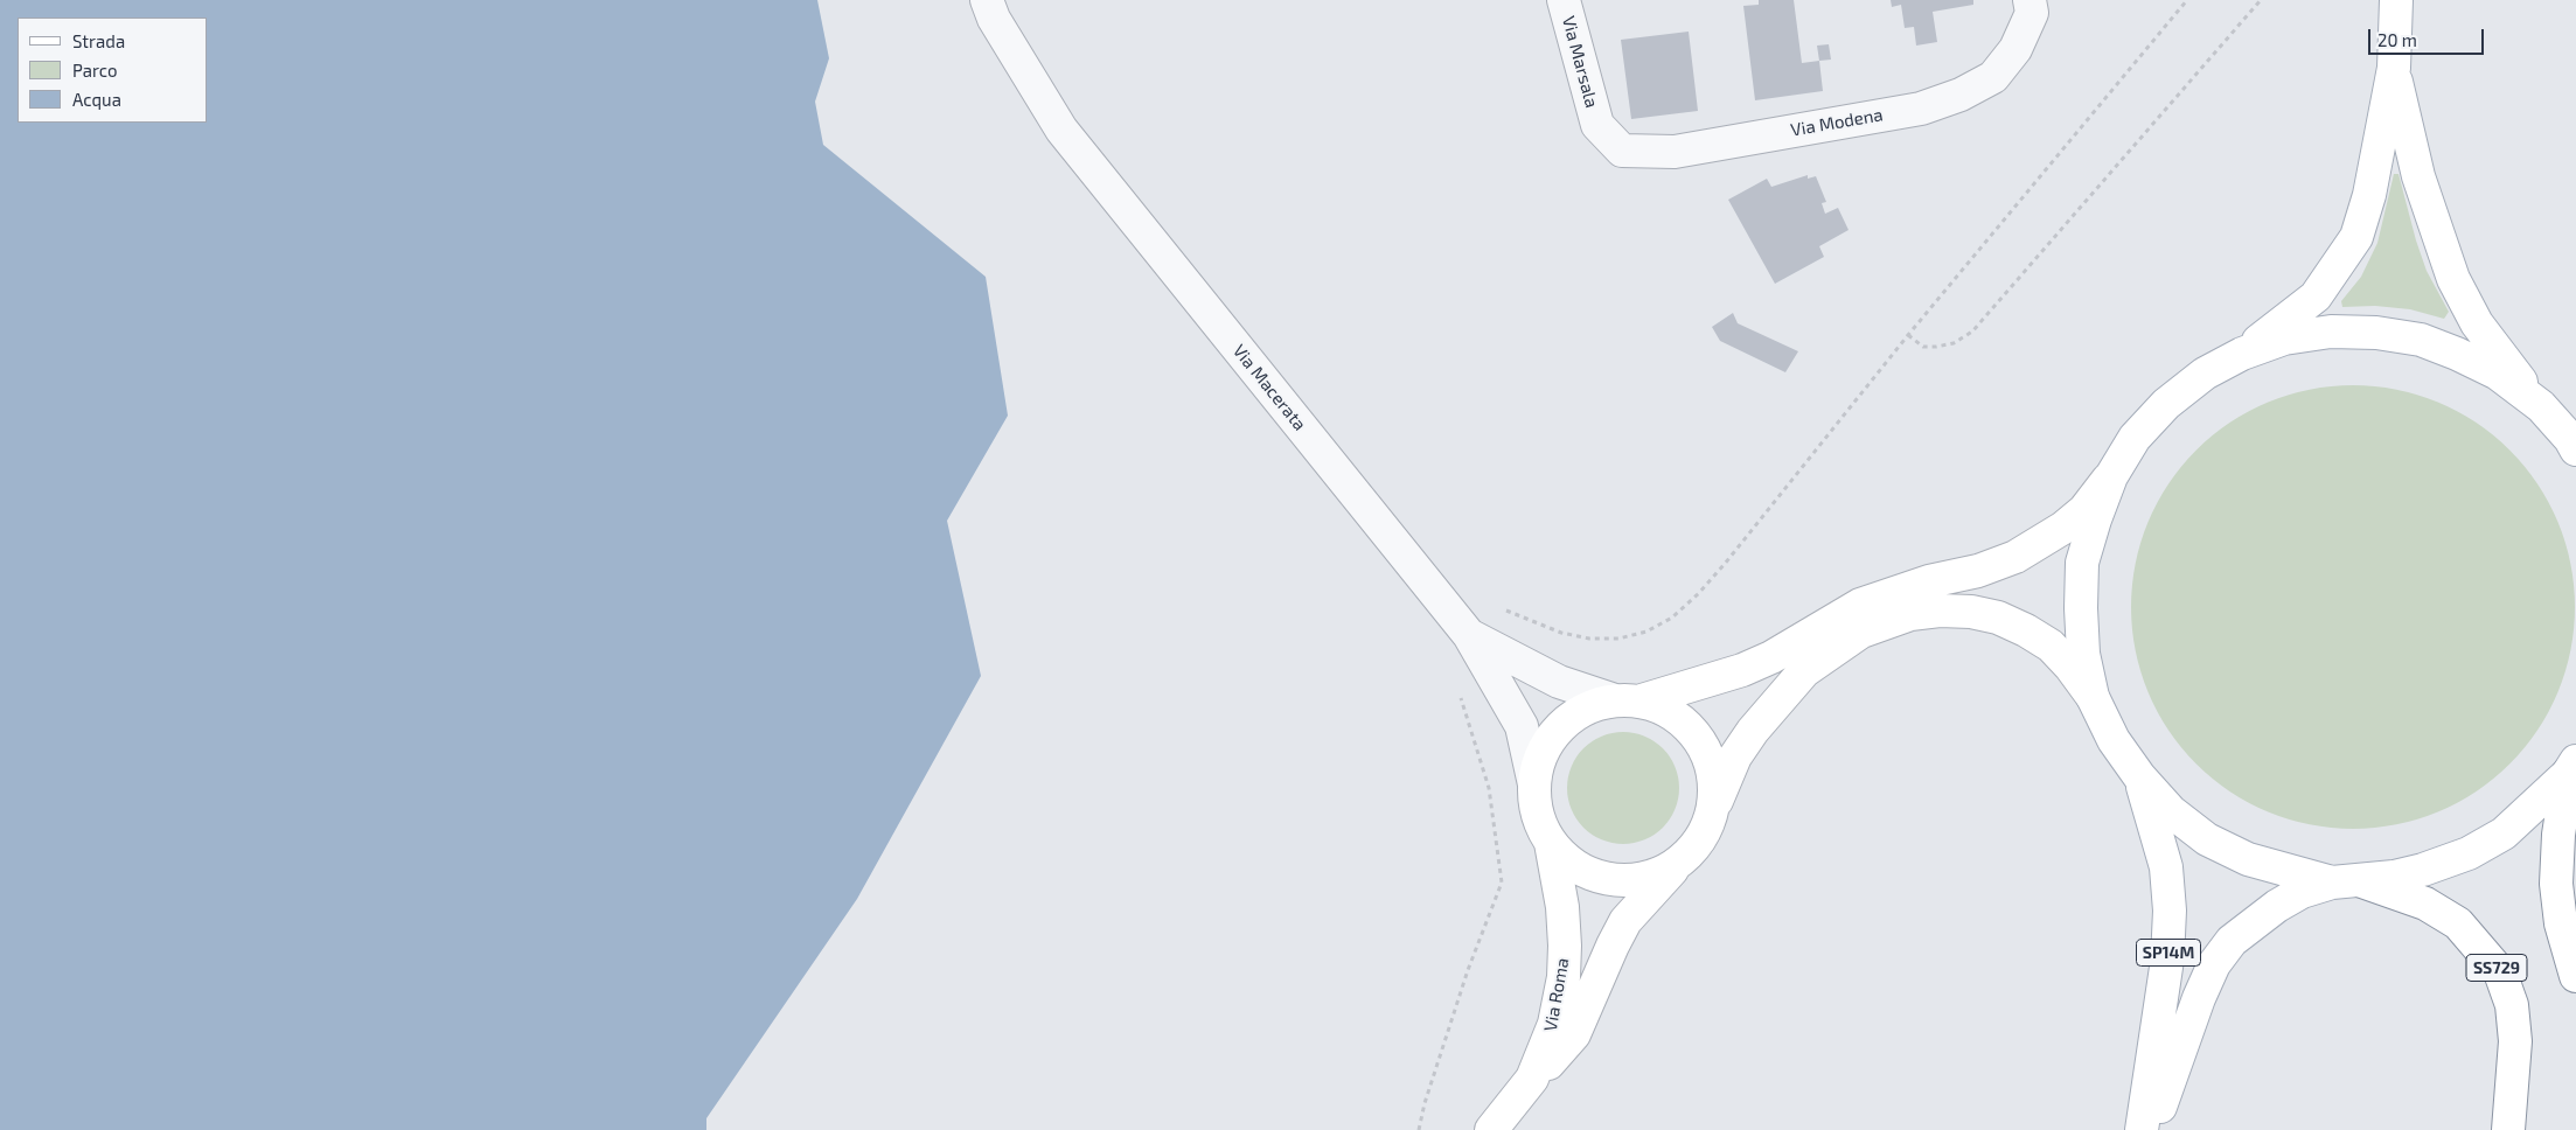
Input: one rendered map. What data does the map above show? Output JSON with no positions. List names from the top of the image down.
{
  "streets": {
    "main road": ["SP14M", "SS729", "Via Roma"],
    "street": ["Via Marsala", "Via Modena", "Via Macerata"]
  },
  "crossings": [
    ["Via Marsala", "Via Modena"],
    ["Via Macerata", "Via Roma"],
    ["SP14M", "SS729"]
  ],
  "legend": ["Strada", "Parco", "Acqua"],
  "scale_bar": "20 m"
}
